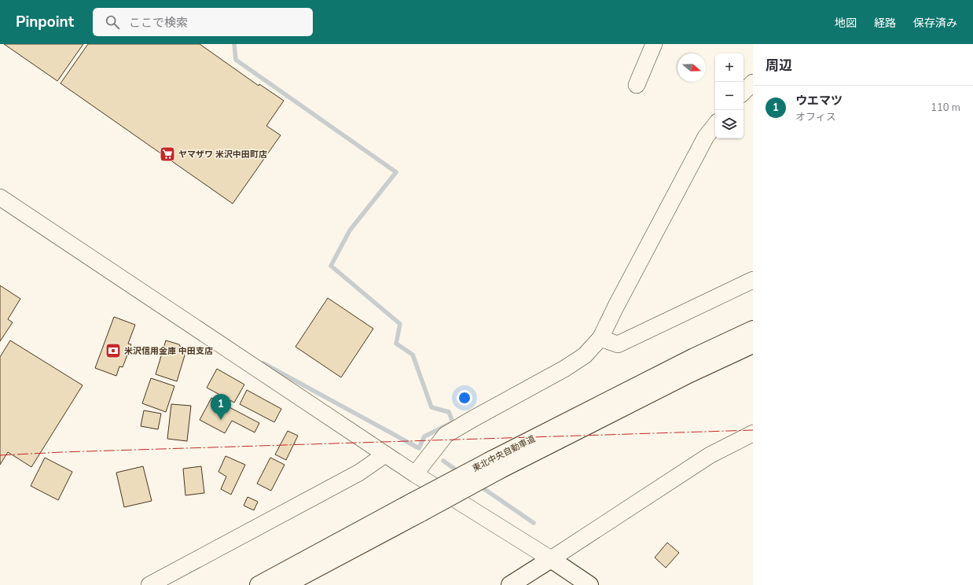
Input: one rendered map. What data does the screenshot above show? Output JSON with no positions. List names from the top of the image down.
{
  "streets": {
    "highway": ["東北中央自動車道"]
  },
  "places": {
    "supermarket": ["ヤマザワ 米沢中田町店"],
    "bank": ["米沢信用金庫 中田支店"]
  },
  "north": "right",
  "page": {
    "header": "Pinpoint",
    "search": "ここで検索",
    "nav": ["地図", "経路", "保存済み"],
    "heading": "周辺",
    "map_buttons": ["+", "−"],
    "list": [
      {
        "mark": "1",
        "name": "ウエマツ",
        "note": "オフィス",
        "value": "110 m"
      }
    ],
    "pins": "1"
  }
}
